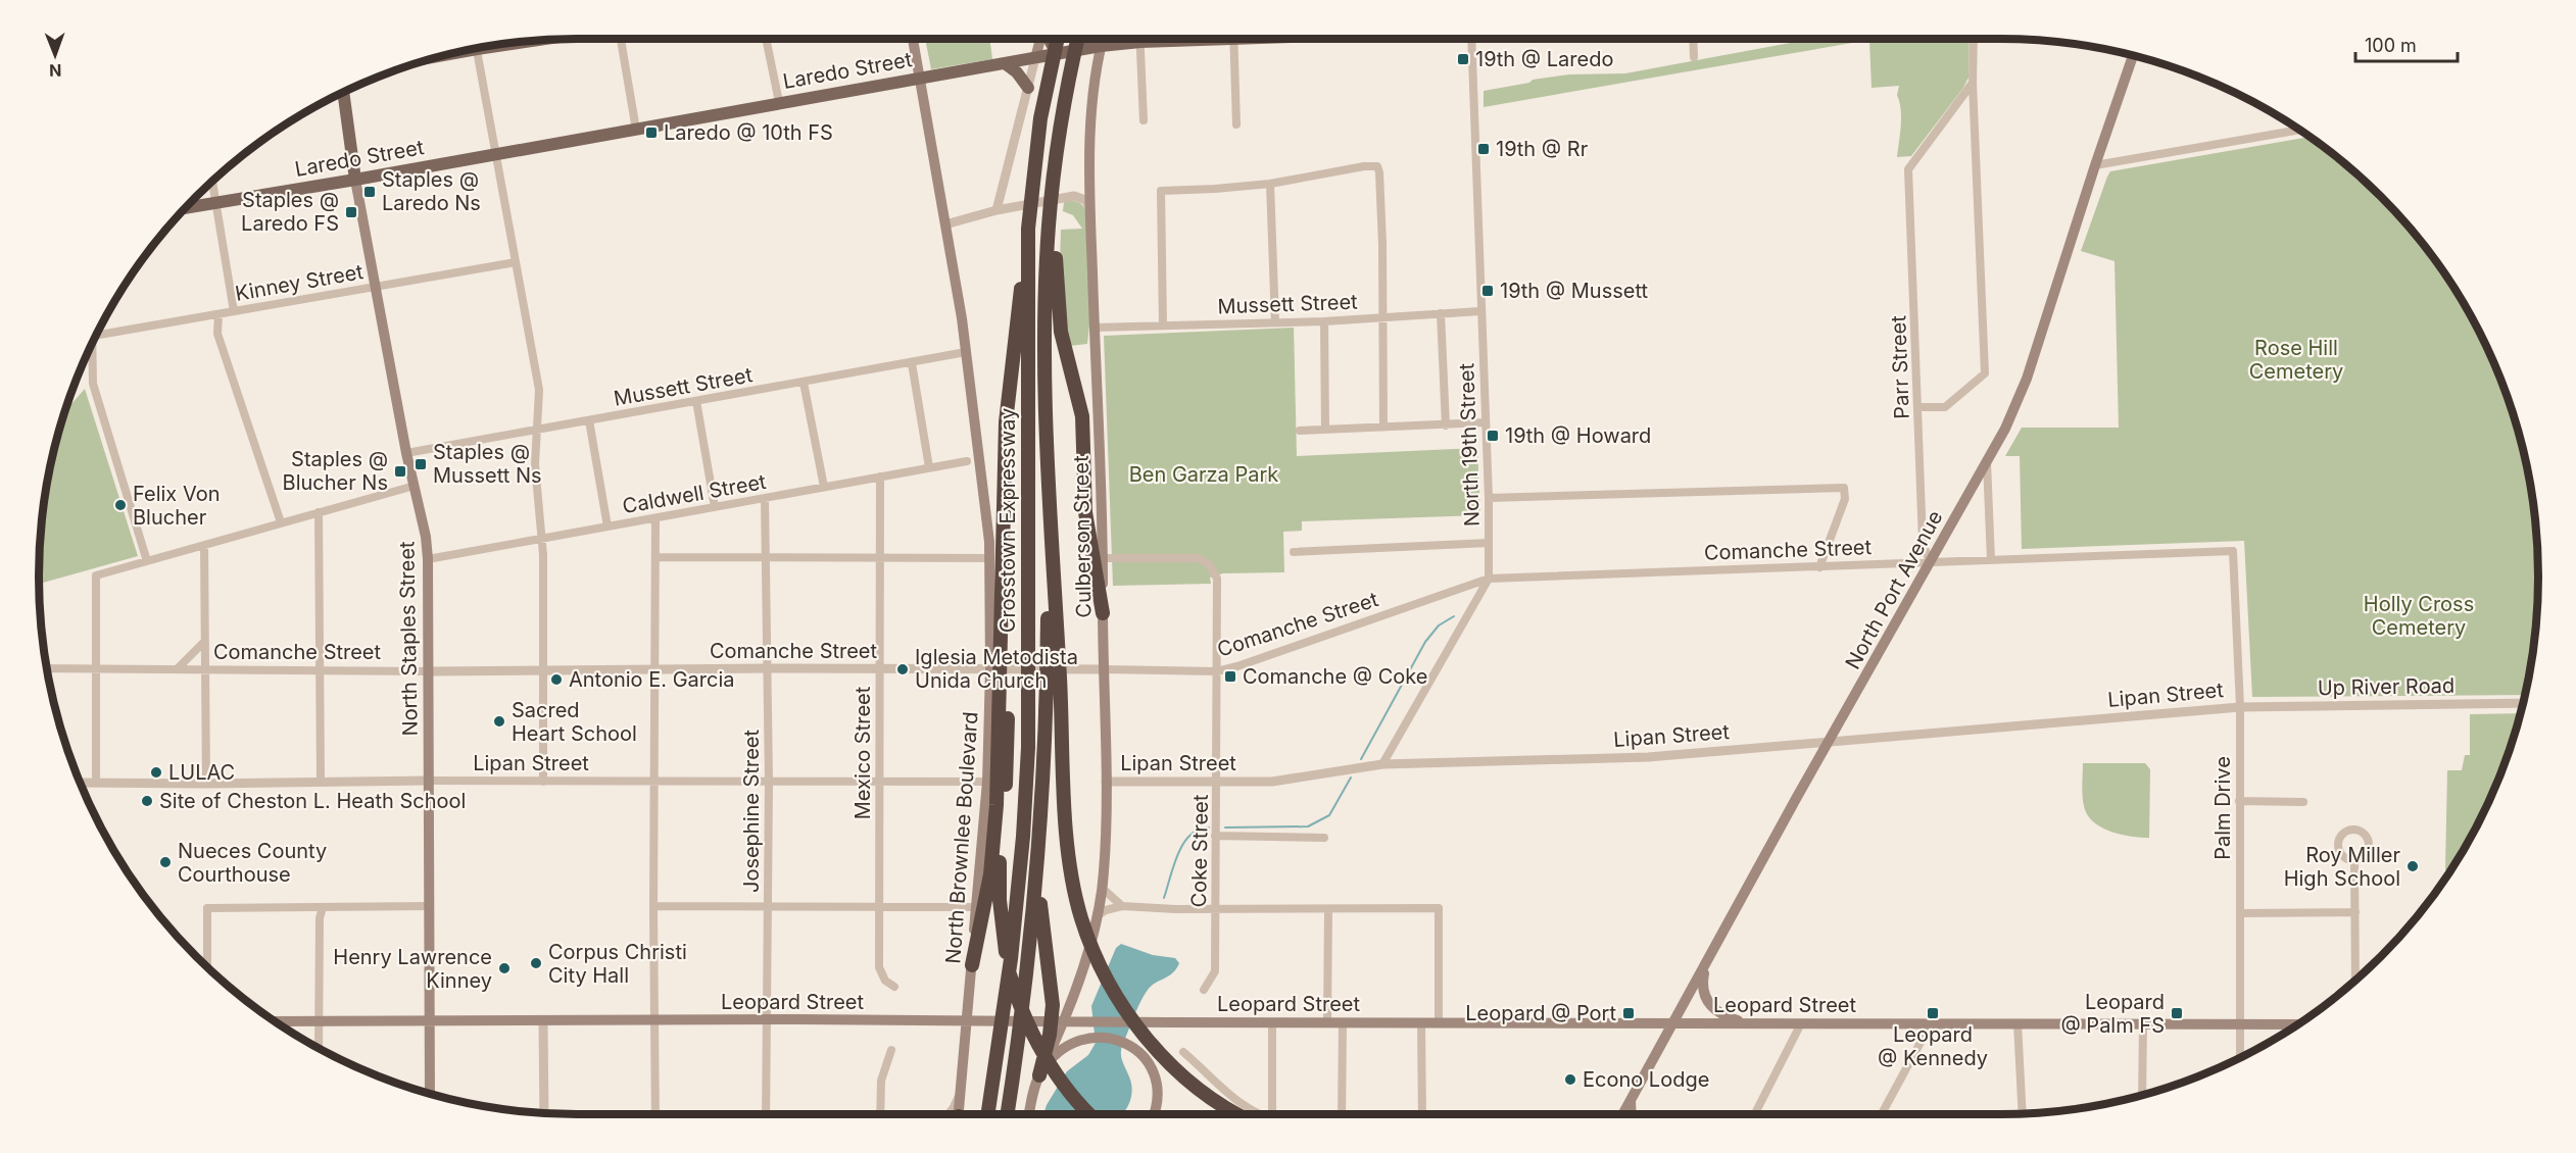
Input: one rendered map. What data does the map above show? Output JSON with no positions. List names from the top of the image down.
{
  "streets": {
    "highway": ["Crosstown Expressway"],
    "main road": [
      "Laredo Street",
      "Culberson Street",
      "North Port Avenue",
      "North Staples Street",
      "North Brownlee Boulevard",
      "Leopard Street"
    ],
    "street": [
      "Kinney Street",
      "Mussett Street",
      "Parr Street",
      "North 19th Street",
      "Caldwell Street",
      "Comanche Street",
      "Up River Road",
      "Lipan Street",
      "Mexico Street",
      "Palm Drive",
      "Josephine Street",
      "Coke Street"
    ]
  },
  "crossings": [
    ["Laredo Street", "North Staples Street"],
    ["Laredo Street", "North Brownlee Boulevard"],
    ["Kinney Street", "North Staples Street"],
    ["Mussett Street", "North 19th Street"],
    ["Mussett Street", "Culberson Street"],
    ["Mussett Street", "North Staples Street"],
    ["Mussett Street", "North Brownlee Boulevard"],
    ["Parr Street", "Comanche Street"],
    ["Parr Street", "North Port Avenue"],
    ["North 19th Street", "Comanche Street"],
    ["North 19th Street", "Lipan Street"],
    ["Caldwell Street", "North Staples Street"],
    ["Caldwell Street", "Mexico Street"],
    ["Caldwell Street", "Josephine Street"],
    ["Culberson Street", "Comanche Street"],
    ["Culberson Street", "Lipan Street"],
    ["Culberson Street", "Coke Street"],
    ["Comanche Street", "North Port Avenue"],
    ["Comanche Street", "North Staples Street"],
    ["Comanche Street", "Mexico Street"],
    ["Comanche Street", "Palm Drive"],
    ["Comanche Street", "Josephine Street"],
    ["Comanche Street", "North Brownlee Boulevard"],
    ["Comanche Street", "Coke Street"],
    ["North Port Avenue", "Lipan Street"],
    ["North Port Avenue", "Leopard Street"],
    ["North Staples Street", "Lipan Street"],
    ["North Staples Street", "Leopard Street"],
    ["Up River Road", "Lipan Street"],
    ["Up River Road", "Palm Drive"],
    ["Lipan Street", "Mexico Street"],
    ["Lipan Street", "Palm Drive"],
    ["Lipan Street", "Josephine Street"],
    ["Lipan Street", "North Brownlee Boulevard"],
    ["Lipan Street", "Coke Street"],
    ["Palm Drive", "Leopard Street"],
    ["Josephine Street", "Leopard Street"]
  ],
  "parks": ["Rose Hill Cemetery", "Ben Garza Park", "Holly Cross Cemetery"],
  "places": {
    "transit": [
      "19th @ Laredo",
      "Laredo @ 10th FS",
      "19th @ Rr",
      "Staples @ Laredo Ns",
      "Staples @ Laredo FS",
      "19th @ Mussett",
      "19th @ Howard",
      "Staples @ Mussett Ns",
      "Staples @ Blucher Ns",
      "Comanche @ Coke",
      "Leopard @ Port",
      "Leopard @ Kennedy",
      "Leopard @ Palm FS"
    ],
    "other": [
      "Felix Von Blucher",
      "Iglesia Metodista Unida Church",
      "Antonio E. Garcia",
      "Sacred Heart School",
      "LULAC",
      "Site of Cheston L. Heath School",
      "Nueces County Courthouse",
      "Roy Miller High School",
      "Corpus Christi City Hall",
      "Henry Lawrence Kinney",
      "Econo Lodge"
    ]
  },
  "scale_bar": "100 m",
  "north": "bottom"
}
